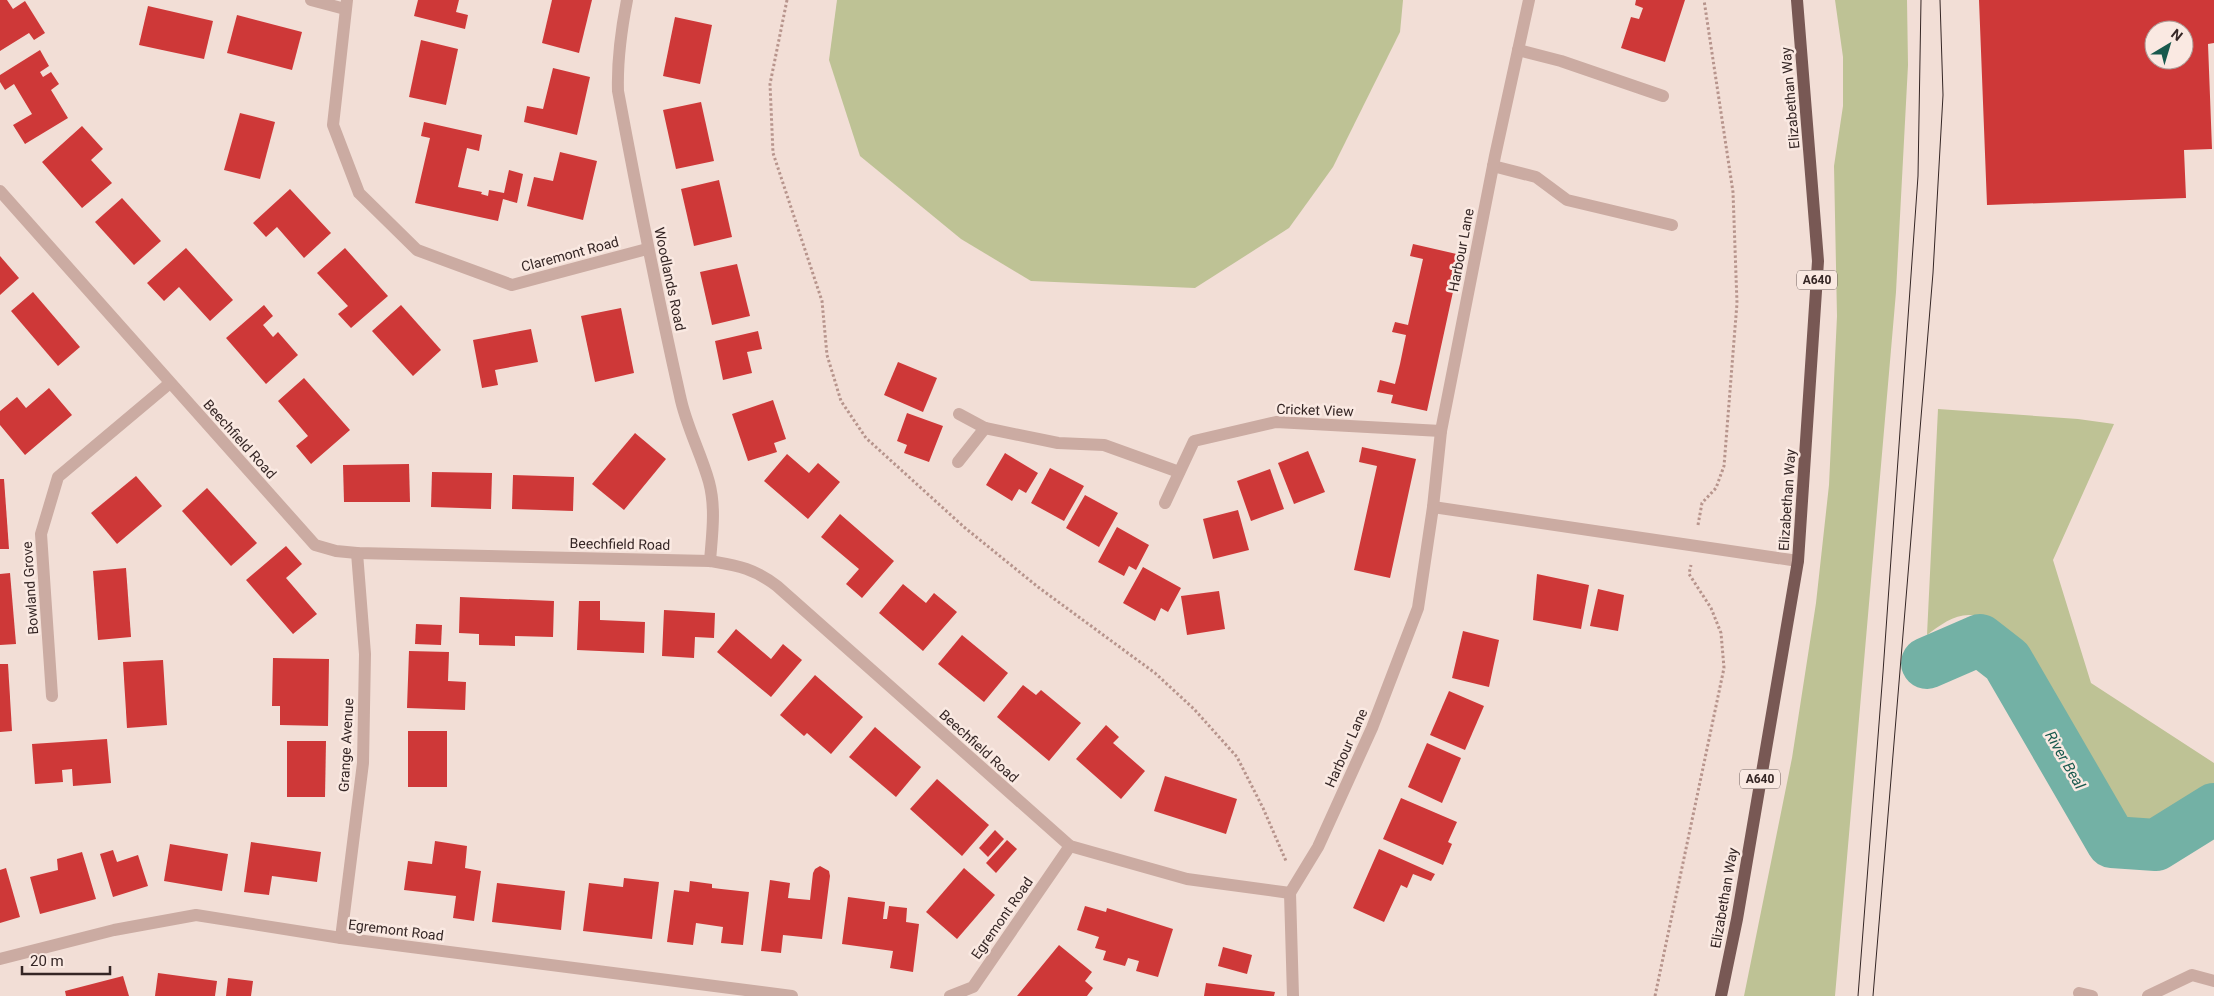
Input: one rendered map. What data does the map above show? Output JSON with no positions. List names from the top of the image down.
{
  "streets": {
    "main road": ["Elizabethan Way", "A640"],
    "street": [
      "Harbour Lane",
      "Claremont Road",
      "Woodlands Road",
      "Cricket View",
      "Beechfield Road",
      "Bowland Grove",
      "Grange Avenue",
      "Egremont Road"
    ]
  },
  "crossings": [
    ["Harbour Lane", "Cricket View"],
    ["Harbour Lane", "Beechfield Road"],
    ["Claremont Road", "Woodlands Road"],
    ["Woodlands Road", "Beechfield Road"],
    ["Beechfield Road", "Bowland Grove"],
    ["Beechfield Road", "Grange Avenue"],
    ["Beechfield Road", "Egremont Road"],
    ["Grange Avenue", "Egremont Road"]
  ],
  "water": ["River Beal"],
  "scale_bar": "20 m",
  "north": "top right"
}
